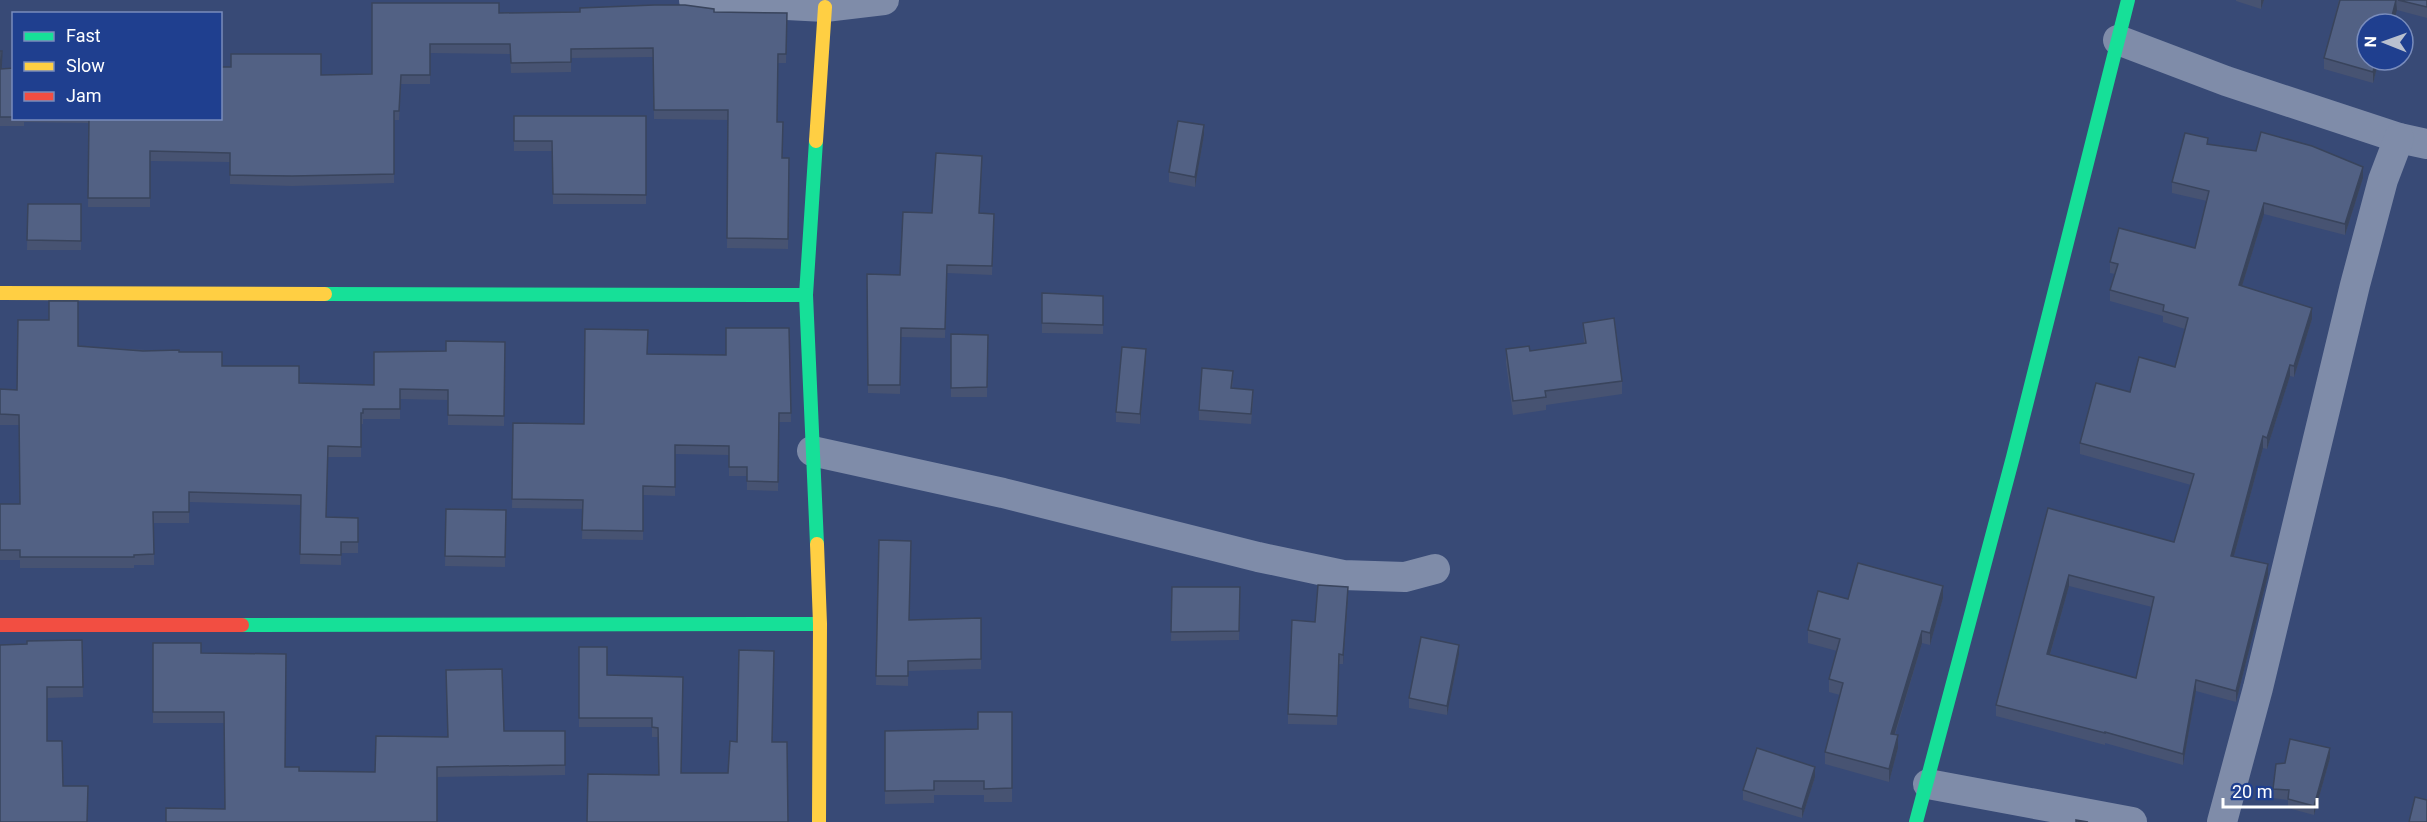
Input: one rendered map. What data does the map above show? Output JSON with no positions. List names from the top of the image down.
{
  "legend": ["Fast", "Slow", "Jam"],
  "scale_bar": "20 m",
  "north": "left"
}
